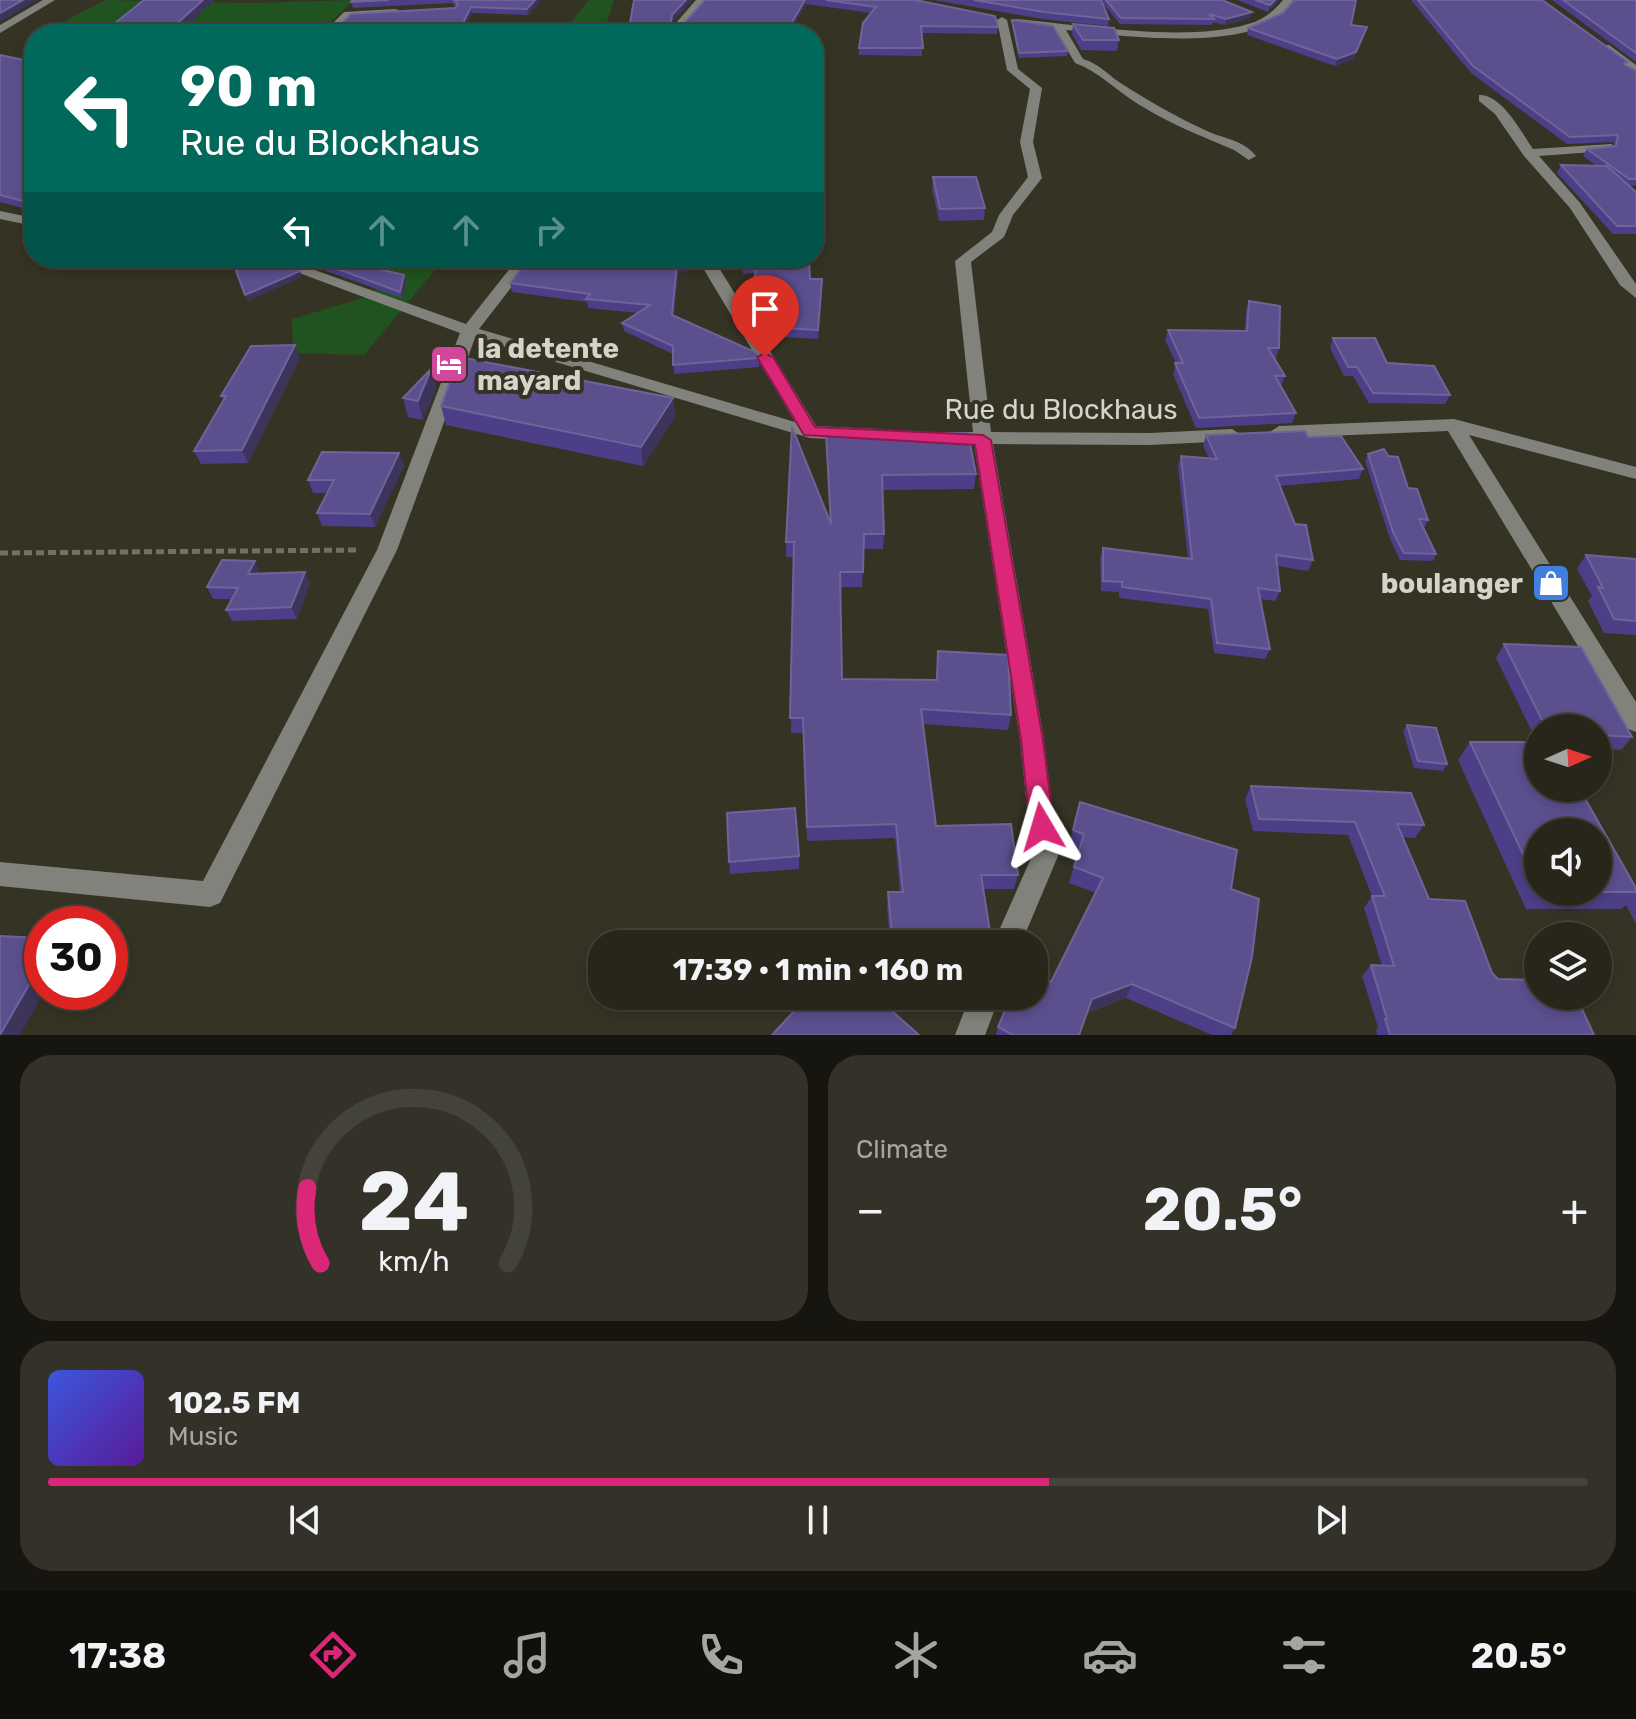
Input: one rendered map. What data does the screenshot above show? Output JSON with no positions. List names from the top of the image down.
{
  "streets": {
    "street": ["Rue du Blockhaus"]
  },
  "places": {
    "hotel": ["la detente mayard"],
    "shop": ["boulanger"]
  },
  "north": "right",
  "page": {
    "turn": ["90 m", "Rue du Blockhaus"],
    "limit": "30",
    "trip": "17:39 · 1 min · 160 m",
    "tile": "Climate",
    "heat": ["−", "20.5°", "+"],
    "song": ["102.5 FM", "Music"],
    "tabs": ["17:38", "20.5°"],
    "gauge": ["24", "km/h"]
  }
}
